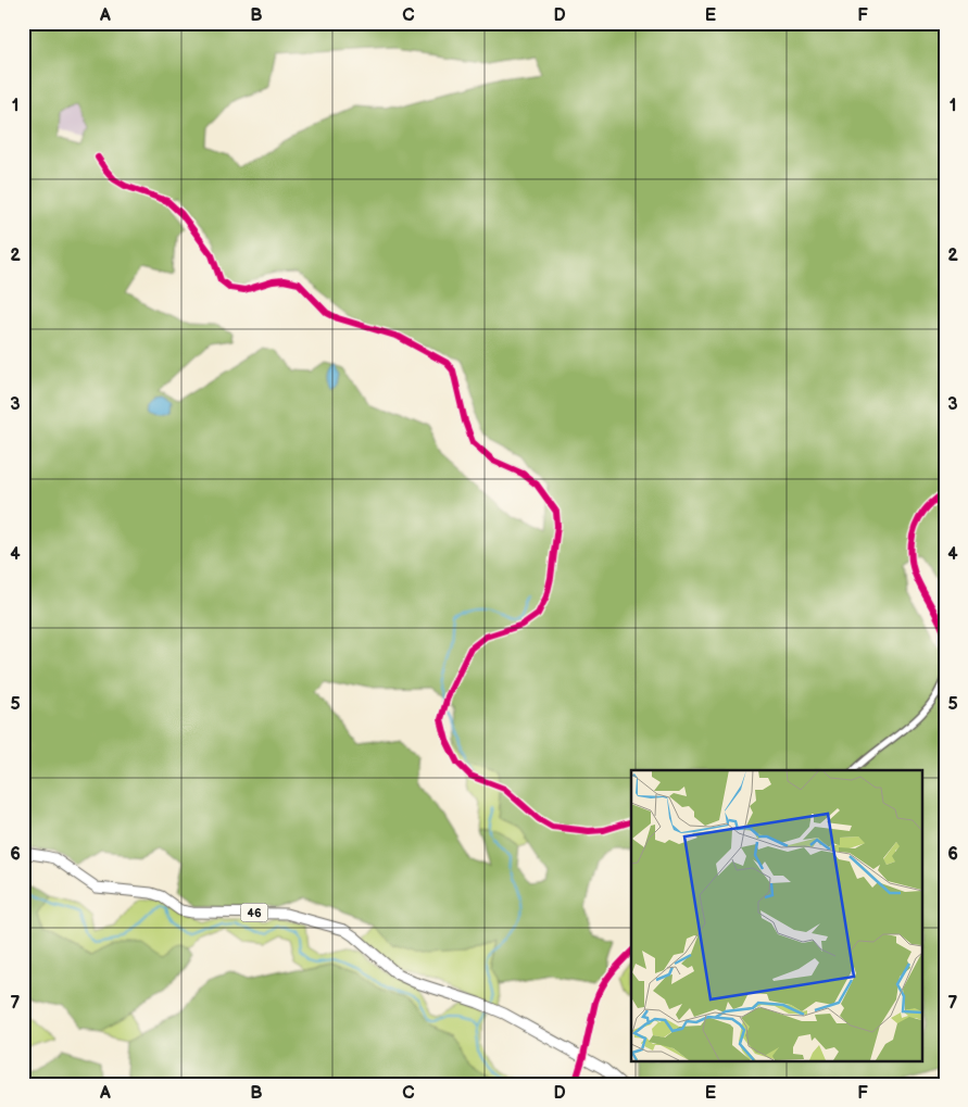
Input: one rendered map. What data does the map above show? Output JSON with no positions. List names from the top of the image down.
{
  "streets": {
    "main road": ["46"]
  },
  "grid": {
    "columns": [
      "A",
      "B",
      "C",
      "D",
      "E",
      "F"
    ],
    "rows": [
      "1",
      "2",
      "3",
      "4",
      "5",
      "6",
      "7"
    ]
  }
}
